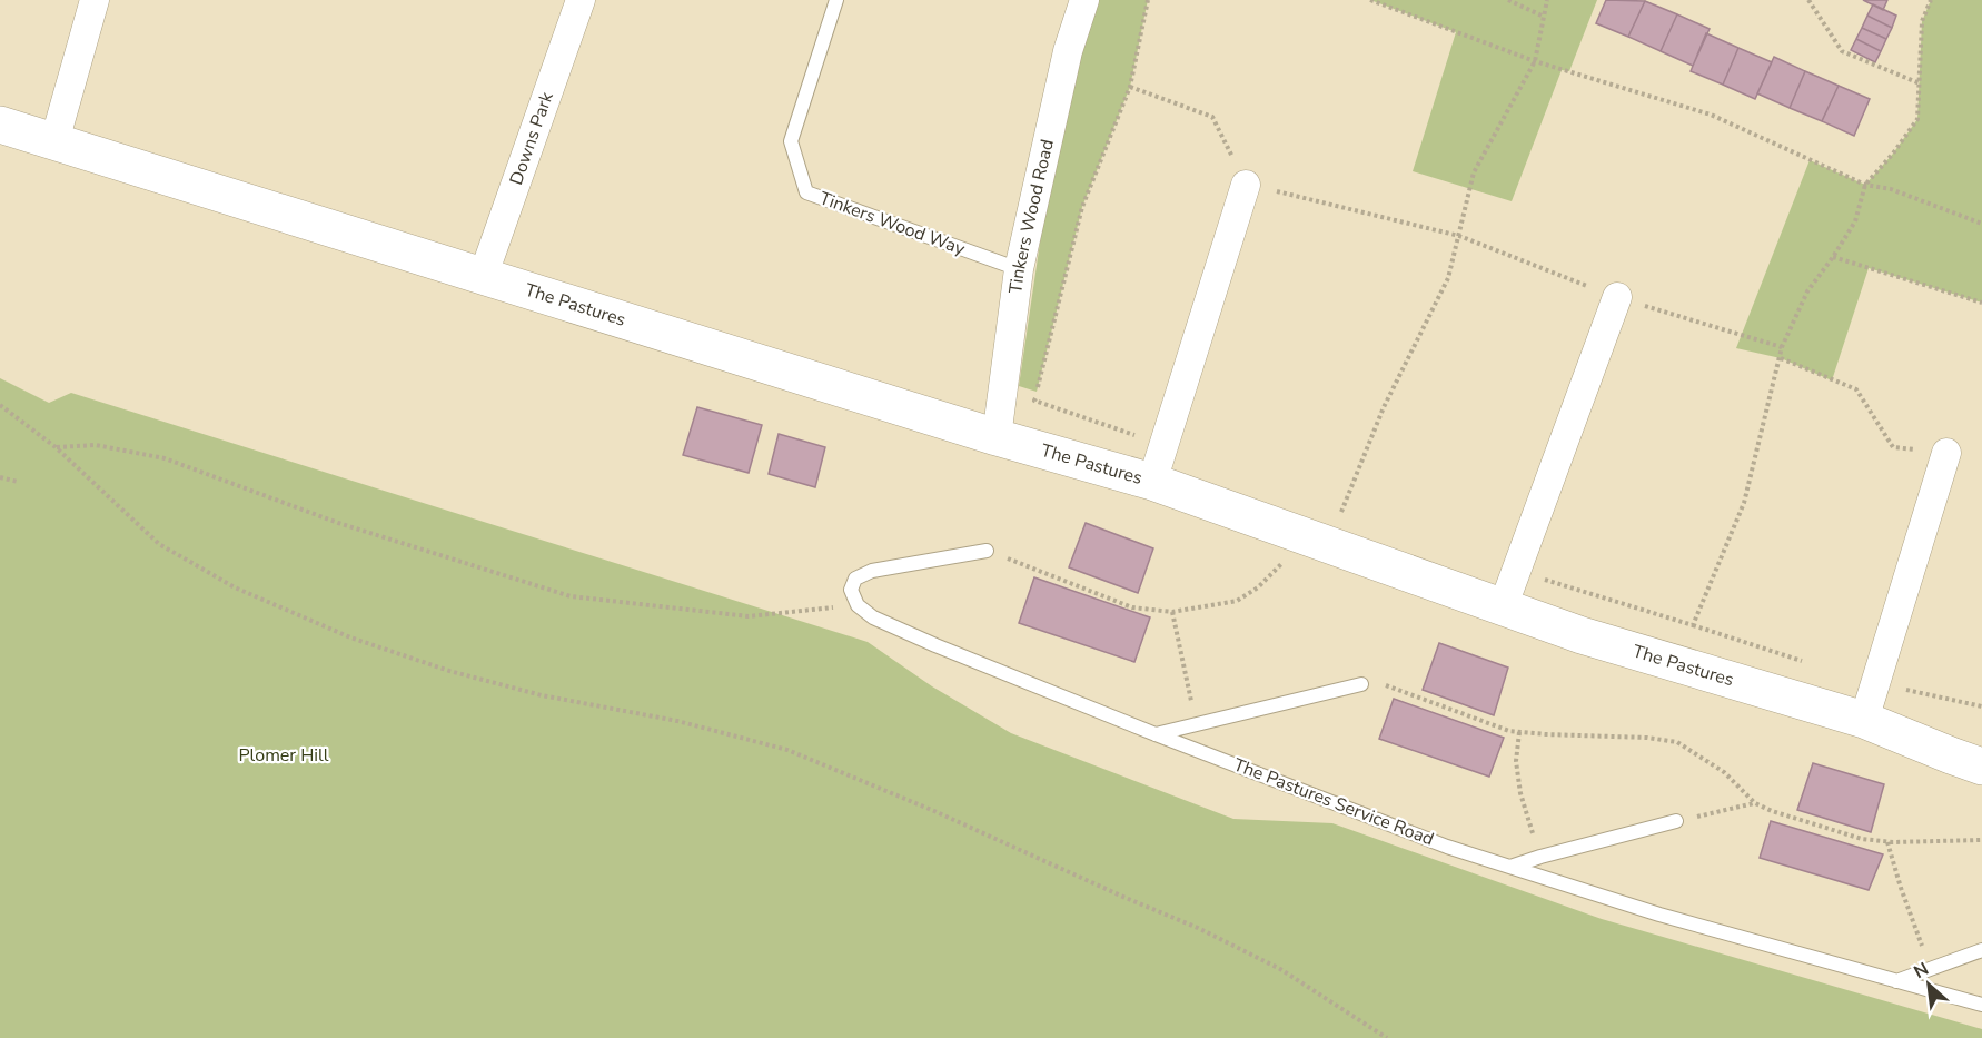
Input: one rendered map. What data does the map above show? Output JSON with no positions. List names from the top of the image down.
{
  "streets": {
    "street": ["Downs Park", "Tinkers Wood Road", "The Pastures"],
    "lane": ["Tinkers Wood Way", "The Pastures Service Road"]
  },
  "crossings": [
    ["Downs Park", "The Pastures"],
    ["Tinkers Wood Road", "Tinkers Wood Way"],
    ["Tinkers Wood Road", "The Pastures"]
  ],
  "parks": ["Plomer Hill"],
  "north": "top left"
}
